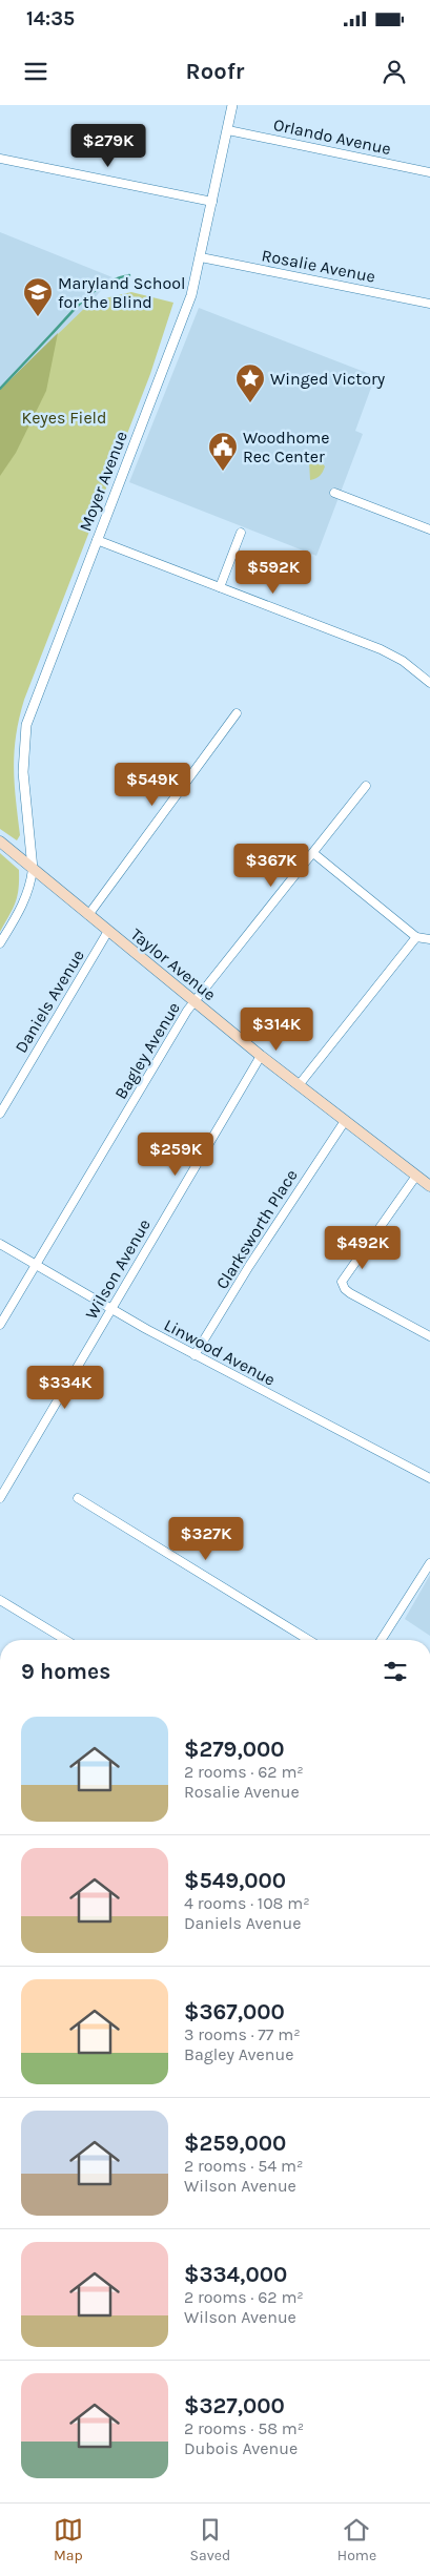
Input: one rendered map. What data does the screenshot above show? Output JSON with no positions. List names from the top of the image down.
{
  "streets": {
    "main road": ["Taylor Avenue"],
    "street": [
      "Orlando Avenue",
      "Rosalie Avenue",
      "Moyer Avenue",
      "Daniels Avenue",
      "Bagley Avenue",
      "Clarksworth Place",
      "Wilson Avenue",
      "Linwood Avenue"
    ]
  },
  "crossings": [
    ["Orlando Avenue", "Moyer Avenue"],
    ["Rosalie Avenue", "Moyer Avenue"],
    ["Moyer Avenue", "Taylor Avenue"],
    ["Taylor Avenue", "Daniels Avenue"],
    ["Taylor Avenue", "Bagley Avenue"],
    ["Taylor Avenue", "Clarksworth Place"],
    ["Taylor Avenue", "Wilson Avenue"],
    ["Bagley Avenue", "Linwood Avenue"],
    ["Clarksworth Place", "Linwood Avenue"],
    ["Wilson Avenue", "Linwood Avenue"]
  ],
  "parks": ["Keyes Field"],
  "places": {
    "school or university": ["Maryland School for the Blind"],
    "place": ["Winged Victory"],
    "public building": ["Woodhome Rec Center"]
  },
  "page": {
    "status": "14:35",
    "header": "Roofr",
    "price": [
      "$279K",
      "$592K",
      "$549K",
      "$367K",
      "$314K",
      "$259K",
      "$492K",
      "$334K",
      "$327K"
    ],
    "heading": "9 homes",
    "list": [
      {
        "name": "$279,000",
        "note": "2 rooms · 62 m² · Rosalie Avenue"
      },
      {
        "name": "$549,000",
        "note": "4 rooms · 108 m² · Daniels Avenue"
      },
      {
        "name": "$367,000",
        "note": "3 rooms · 77 m² · Bagley Avenue"
      },
      {
        "name": "$259,000",
        "note": "2 rooms · 54 m² · Wilson Avenue"
      },
      {
        "name": "$334,000",
        "note": "2 rooms · 62 m² · Wilson Avenue"
      },
      {
        "name": "$327,000",
        "note": "2 rooms · 58 m² · Dubois Avenue"
      }
    ],
    "tabs": ["Map", "Saved", "Home"]
  }
}
